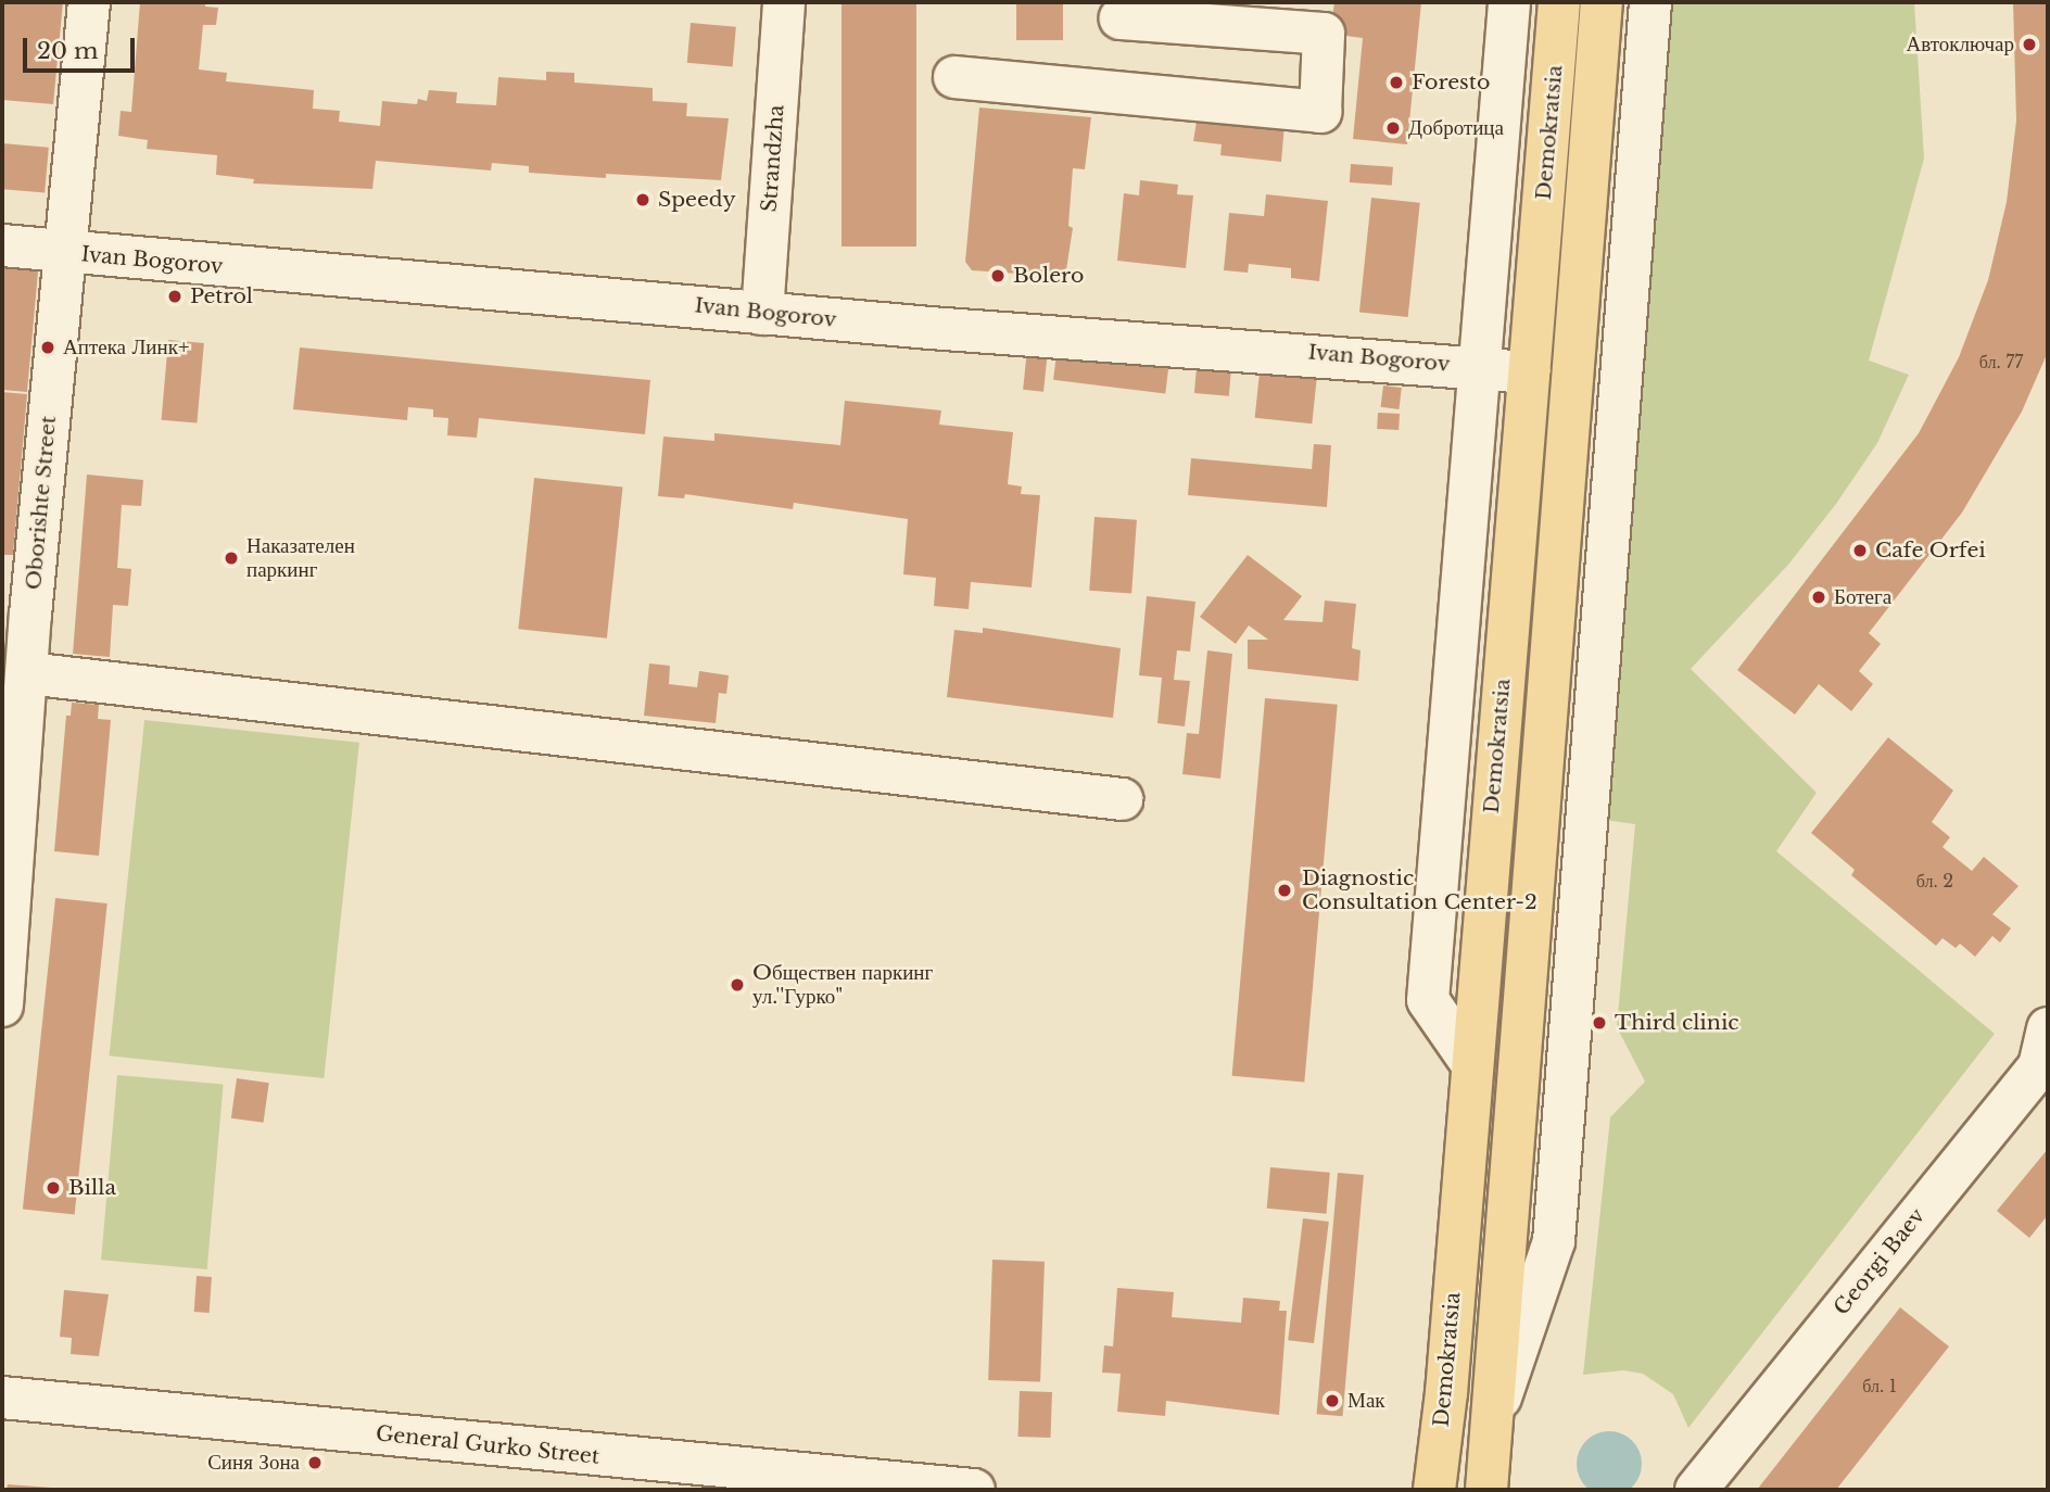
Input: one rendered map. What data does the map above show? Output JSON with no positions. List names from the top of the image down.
{
  "streets": {
    "main road": ["Demokratsia"],
    "street": [
      "Strandzha",
      "Ivan Bogorov",
      "Oborishte Street",
      "Georgi Baev",
      "General Gurko Street"
    ]
  },
  "crossings": [
    ["Demokratsia", "Ivan Bogorov"],
    ["Strandzha", "Ivan Bogorov"],
    ["Ivan Bogorov", "Oborishte Street"]
  ],
  "places": [
    "Автоключар",
    "Foresto",
    "Добротица",
    "Speedy",
    "Bolero",
    "Petrol",
    "Аптека Линк+",
    "Cafe Orfei",
    "Наказателен паркинг",
    "Ботега",
    "Diagnostic Consultation Center-2",
    "Oбществен паркинг ул.''Гурко\"",
    "Third clinic",
    "Billa",
    "Мак",
    "Синя Зона"
  ],
  "house_numbers": ["бл. 77", "бл. 2", "бл. 1"],
  "scale_bar": "20 m"
}
